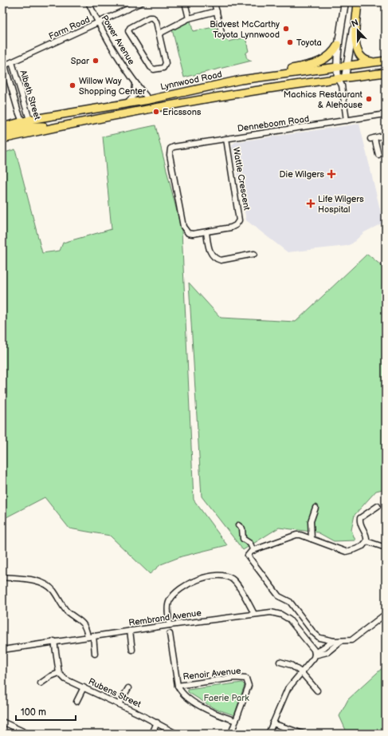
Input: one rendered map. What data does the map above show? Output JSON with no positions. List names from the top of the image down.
{
  "streets": {
    "main road": ["Lynnwood Road"],
    "street": [
      "Farm Road",
      "Power Avenue",
      "Albeth Street",
      "Denneboom Road",
      "Wattle Crescent",
      "Rembrand Avenue",
      "Renoir Avenue",
      "Rubens Street"
    ]
  },
  "crossings": [
    ["Farm Road", "Power Avenue"],
    ["Farm Road", "Albeth Street"],
    ["Power Avenue", "Lynnwood Road"],
    ["Lynnwood Road", "Albeth Street"],
    ["Denneboom Road", "Wattle Crescent"]
  ],
  "parks": ["Faerie Park"],
  "places": {
    "other": [
      "Bidvest McCarthy Toyota Lynnwood",
      "Toyota",
      "Spar",
      "Willow Way Shopping Center",
      "Machics Restaurant & Alehouse",
      "Ericssons"
    ],
    "health": ["Die Wilgers", "Life Wilgers Hospital"]
  },
  "scale_bar": "100 m",
  "north": "top"
}
